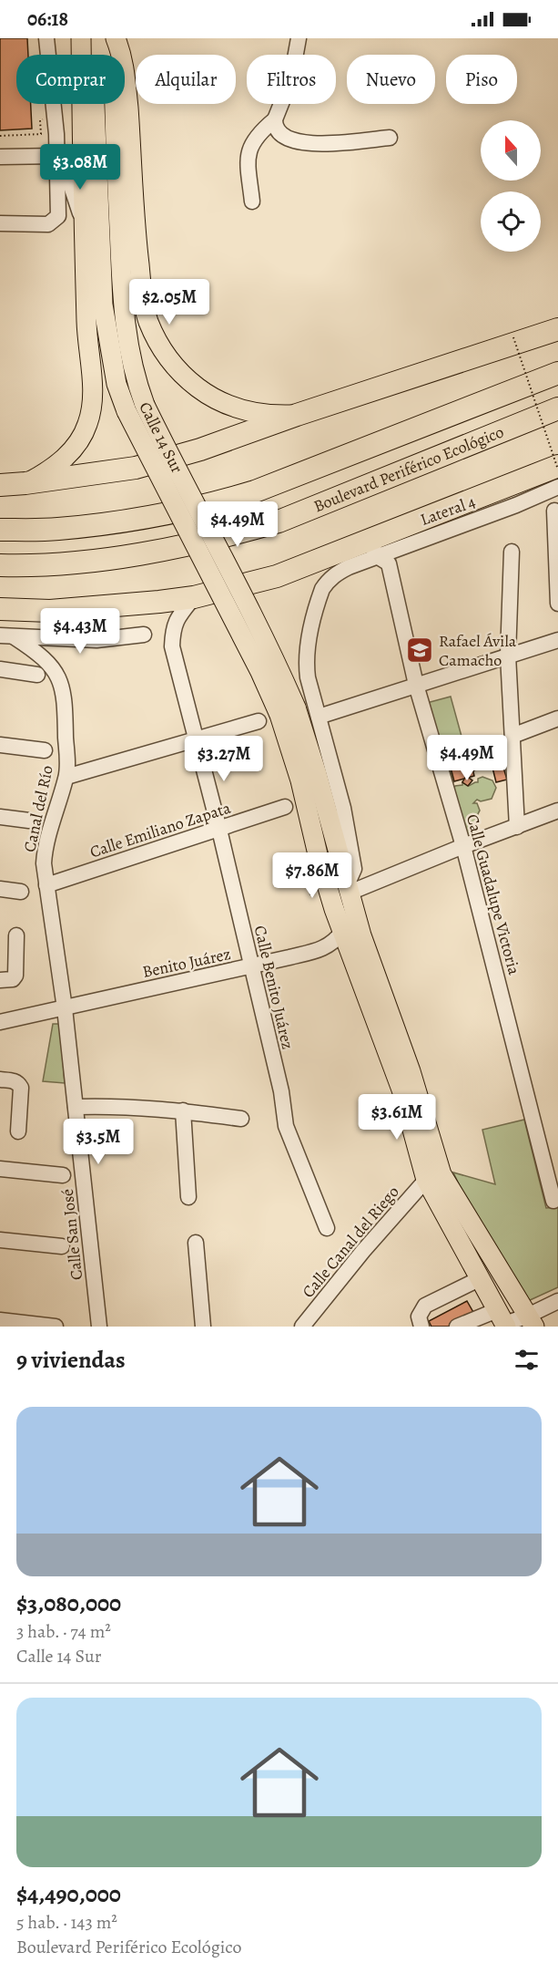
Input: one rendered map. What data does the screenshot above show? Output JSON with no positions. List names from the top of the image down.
{
  "streets": {
    "highway": ["Boulevard Periférico Ecológico"],
    "main road": ["Calle 14 Sur"],
    "street": [
      "Canal del Río",
      "Calle Emiliano Zapata",
      "Calle Guadalupe Victoria",
      "Benito Juárez",
      "Calle Benito Juárez",
      "Calle San José",
      "Calle Canal del Riego"
    ]
  },
  "crossings": [
    ["Calle 14 Sur", "Benito Juárez"],
    ["Canal del Río", "Calle Emiliano Zapata"],
    ["Canal del Río", "Benito Juárez"],
    ["Canal del Río", "Calle San José"],
    ["Calle Emiliano Zapata", "Calle Benito Juárez"],
    ["Benito Juárez", "Calle Benito Juárez"],
    ["Benito Juárez", "Calle San José"]
  ],
  "places": {
    "school or university": ["Rafael Ávila Camacho"]
  },
  "north": "top",
  "page": {
    "status": "06:18",
    "chip": [
      "Comprar",
      "Alquilar",
      "Filtros",
      "Nuevo",
      "Piso"
    ],
    "price": [
      "$3.08M",
      "$2.05M",
      "$4.49M",
      "$4.43M",
      "$4.49M",
      "$3.27M",
      "$7.86M",
      "$3.61M",
      "$3.5M"
    ],
    "heading": "9 viviendas",
    "list": [
      {
        "name": "$3,080,000",
        "note": "3 hab. · 74 m² · Calle 14 Sur"
      },
      {
        "name": "$4,490,000",
        "note": "5 hab. · 143 m² · Boulevard Periférico Ecológico"
      }
    ]
  }
}
